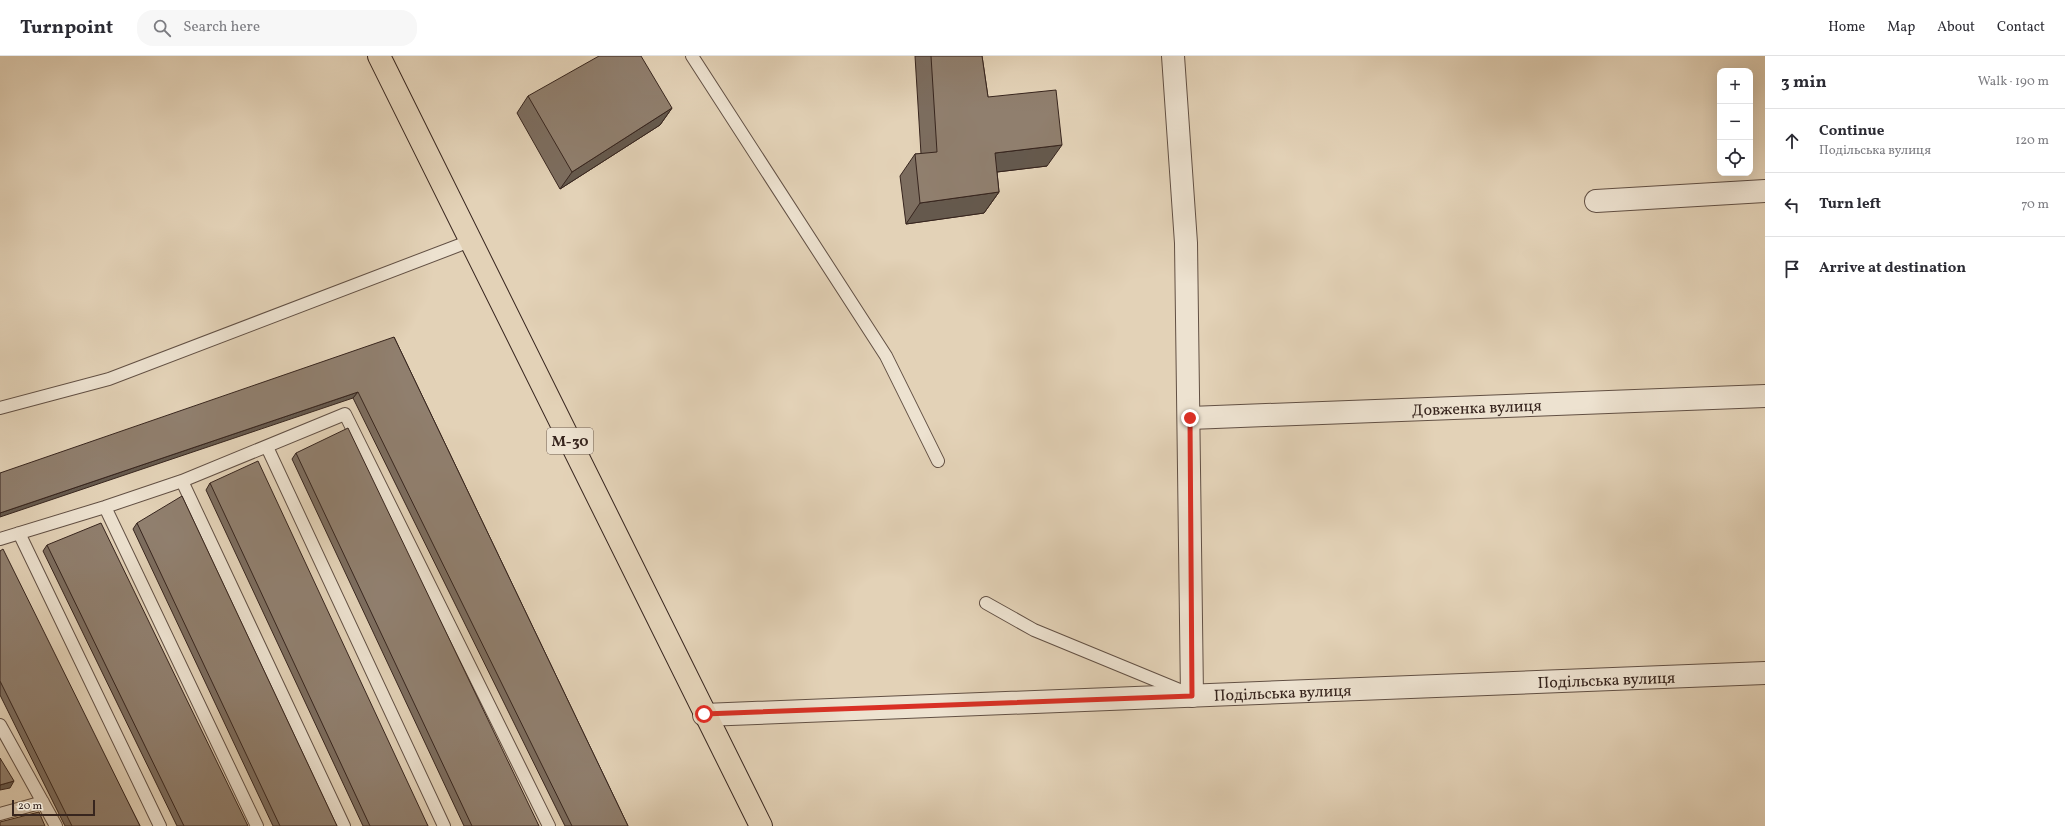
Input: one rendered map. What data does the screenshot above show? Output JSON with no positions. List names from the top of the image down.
{
  "streets": {
    "highway": ["М-30"],
    "street": ["Довженка вулиця", "Подільська вулиця"]
  },
  "crossings": [
    ["М-30", "Подільська вулиця"]
  ],
  "scale_bar": "20 m",
  "page": {
    "header": "Turnpoint",
    "search": "Search here",
    "nav": [
      "Home",
      "Map",
      "About",
      "Contact"
    ],
    "heading": ["3 min", "Walk · 190 m"],
    "map_buttons": ["+", "−"],
    "list": [
      ["Continue", "Подільська вулиця", "120 m"],
      ["Turn left", "70 m"],
      "Arrive at destination"
    ],
    "scale": "20 m"
  }
}
